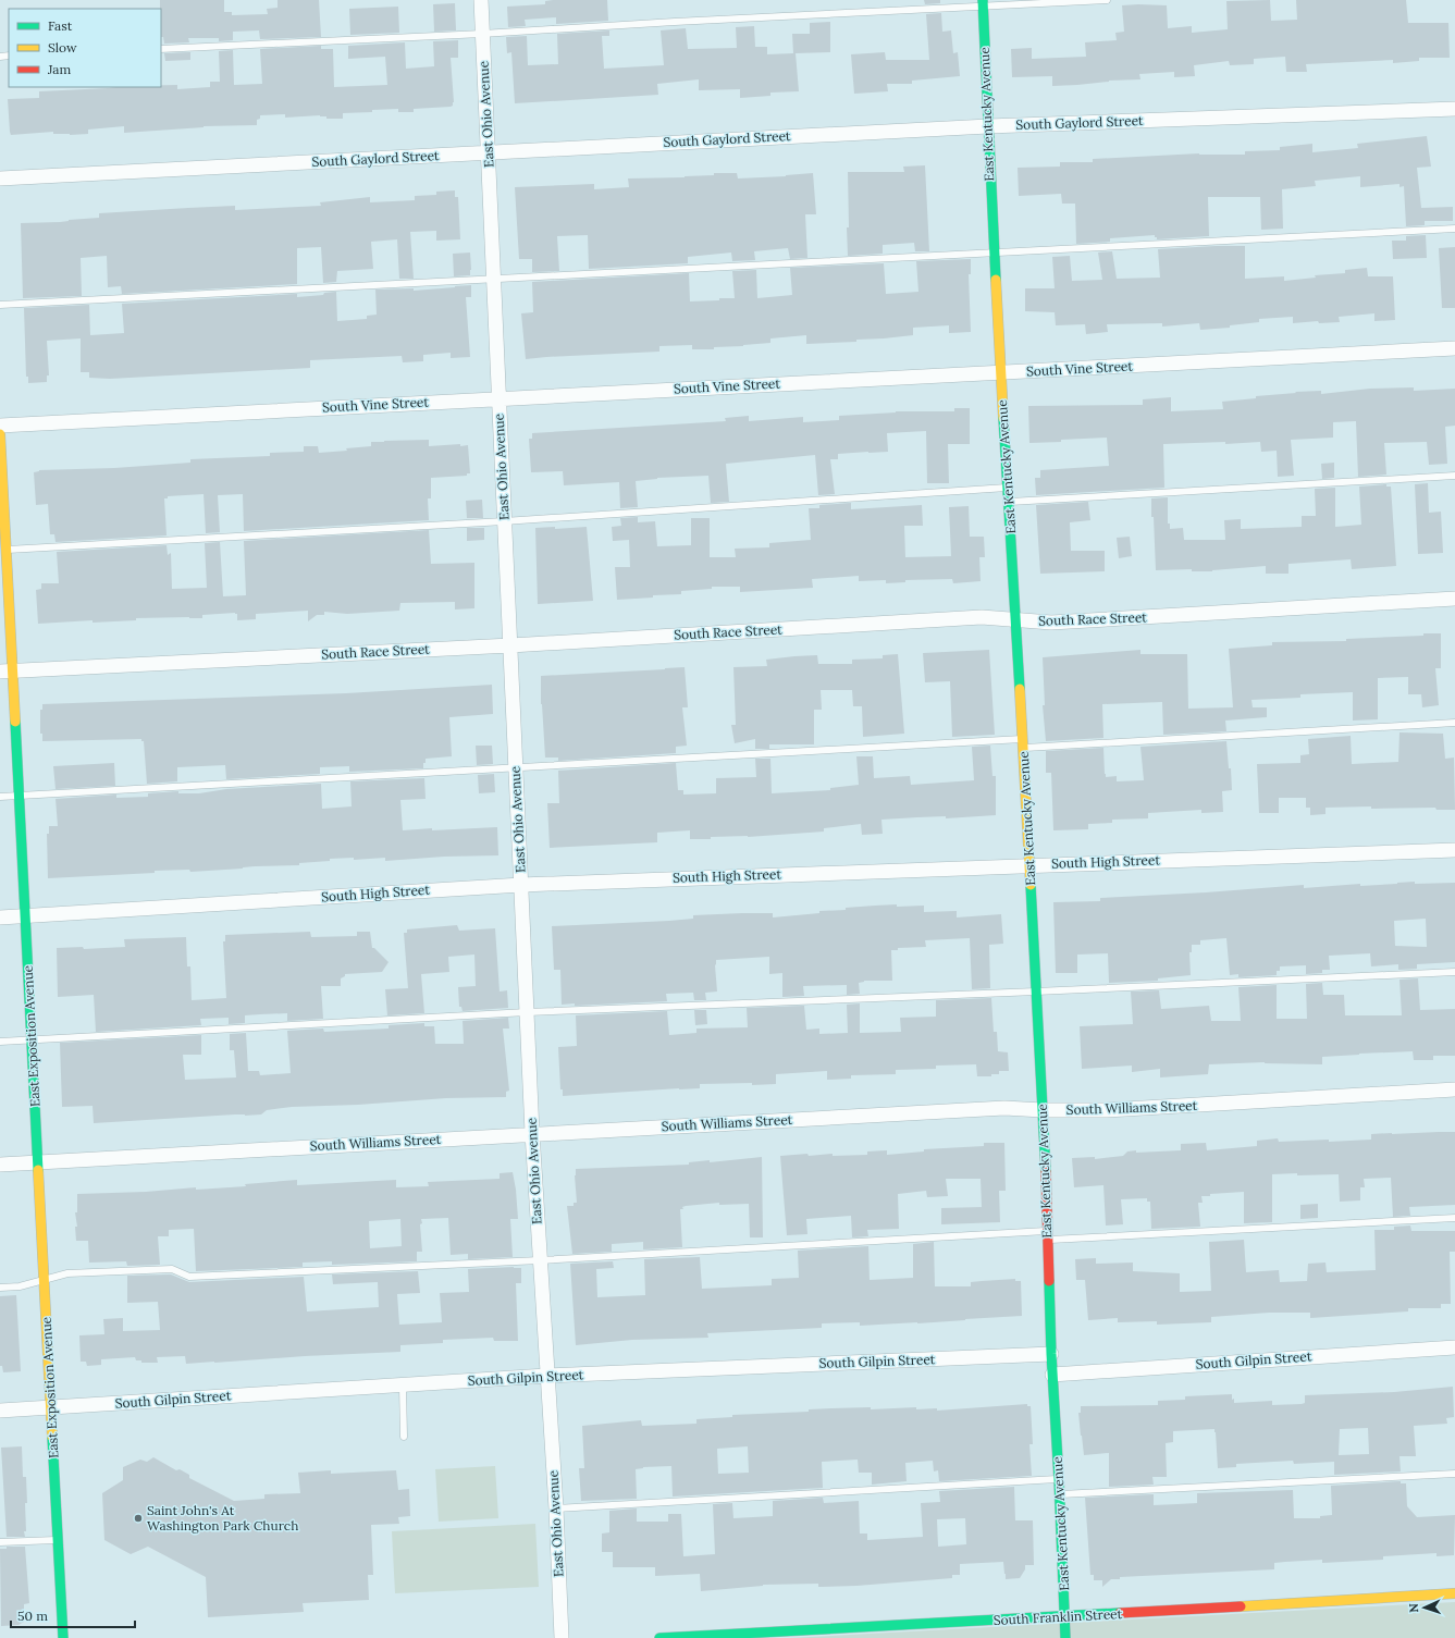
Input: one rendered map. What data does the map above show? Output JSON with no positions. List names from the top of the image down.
{
  "streets": {
    "street": [
      "East Ohio Avenue",
      "East Kentucky Avenue",
      "South Gaylord Street",
      "South Vine Street",
      "South Race Street",
      "South High Street",
      "East Exposition Avenue",
      "South Williams Street",
      "South Gilpin Street",
      "South Franklin Street"
    ]
  },
  "crossings": [
    ["East Ohio Avenue", "South Gaylord Street"],
    ["East Ohio Avenue", "South Vine Street"],
    ["East Ohio Avenue", "South Race Street"],
    ["East Ohio Avenue", "South High Street"],
    ["East Ohio Avenue", "South Williams Street"],
    ["East Ohio Avenue", "South Gilpin Street"],
    ["East Kentucky Avenue", "South Gaylord Street"],
    ["East Kentucky Avenue", "South Vine Street"],
    ["East Kentucky Avenue", "South Race Street"],
    ["East Kentucky Avenue", "South High Street"],
    ["East Kentucky Avenue", "South Williams Street"],
    ["East Kentucky Avenue", "South Gilpin Street"],
    ["East Kentucky Avenue", "South Franklin Street"],
    ["South Race Street", "East Exposition Avenue"],
    ["South High Street", "East Exposition Avenue"],
    ["East Exposition Avenue", "South Williams Street"],
    ["East Exposition Avenue", "South Gilpin Street"]
  ],
  "places": ["Saint John's At Washington Park Church"],
  "legend": ["Fast", "Slow", "Jam"],
  "scale_bar": "50 m",
  "north": "left"
}
